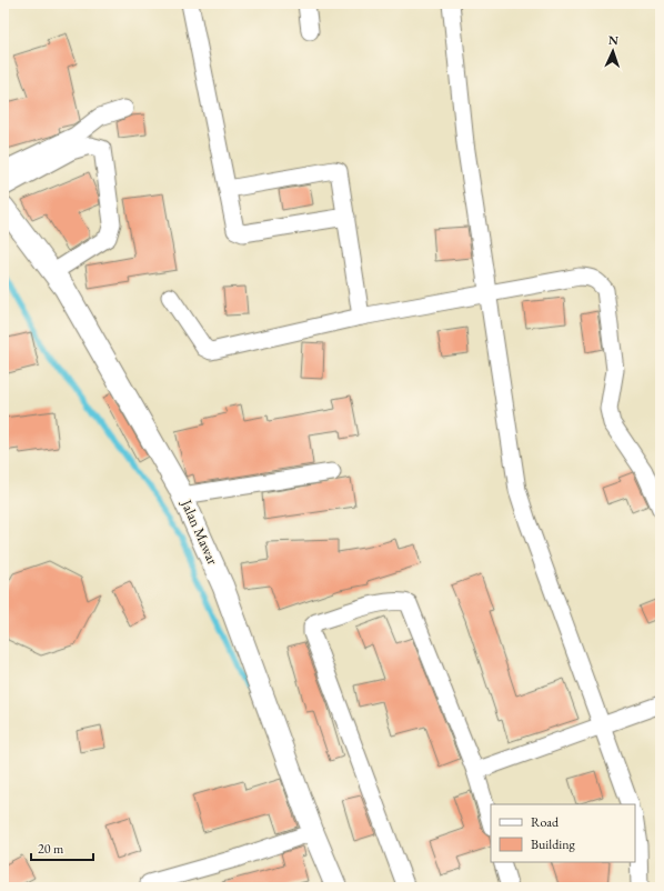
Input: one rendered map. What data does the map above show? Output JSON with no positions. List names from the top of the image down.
{
  "streets": {
    "street": ["Jalan Mawar"]
  },
  "legend": ["Road", "Building"],
  "scale_bar": "20 m",
  "north": "top"
}
